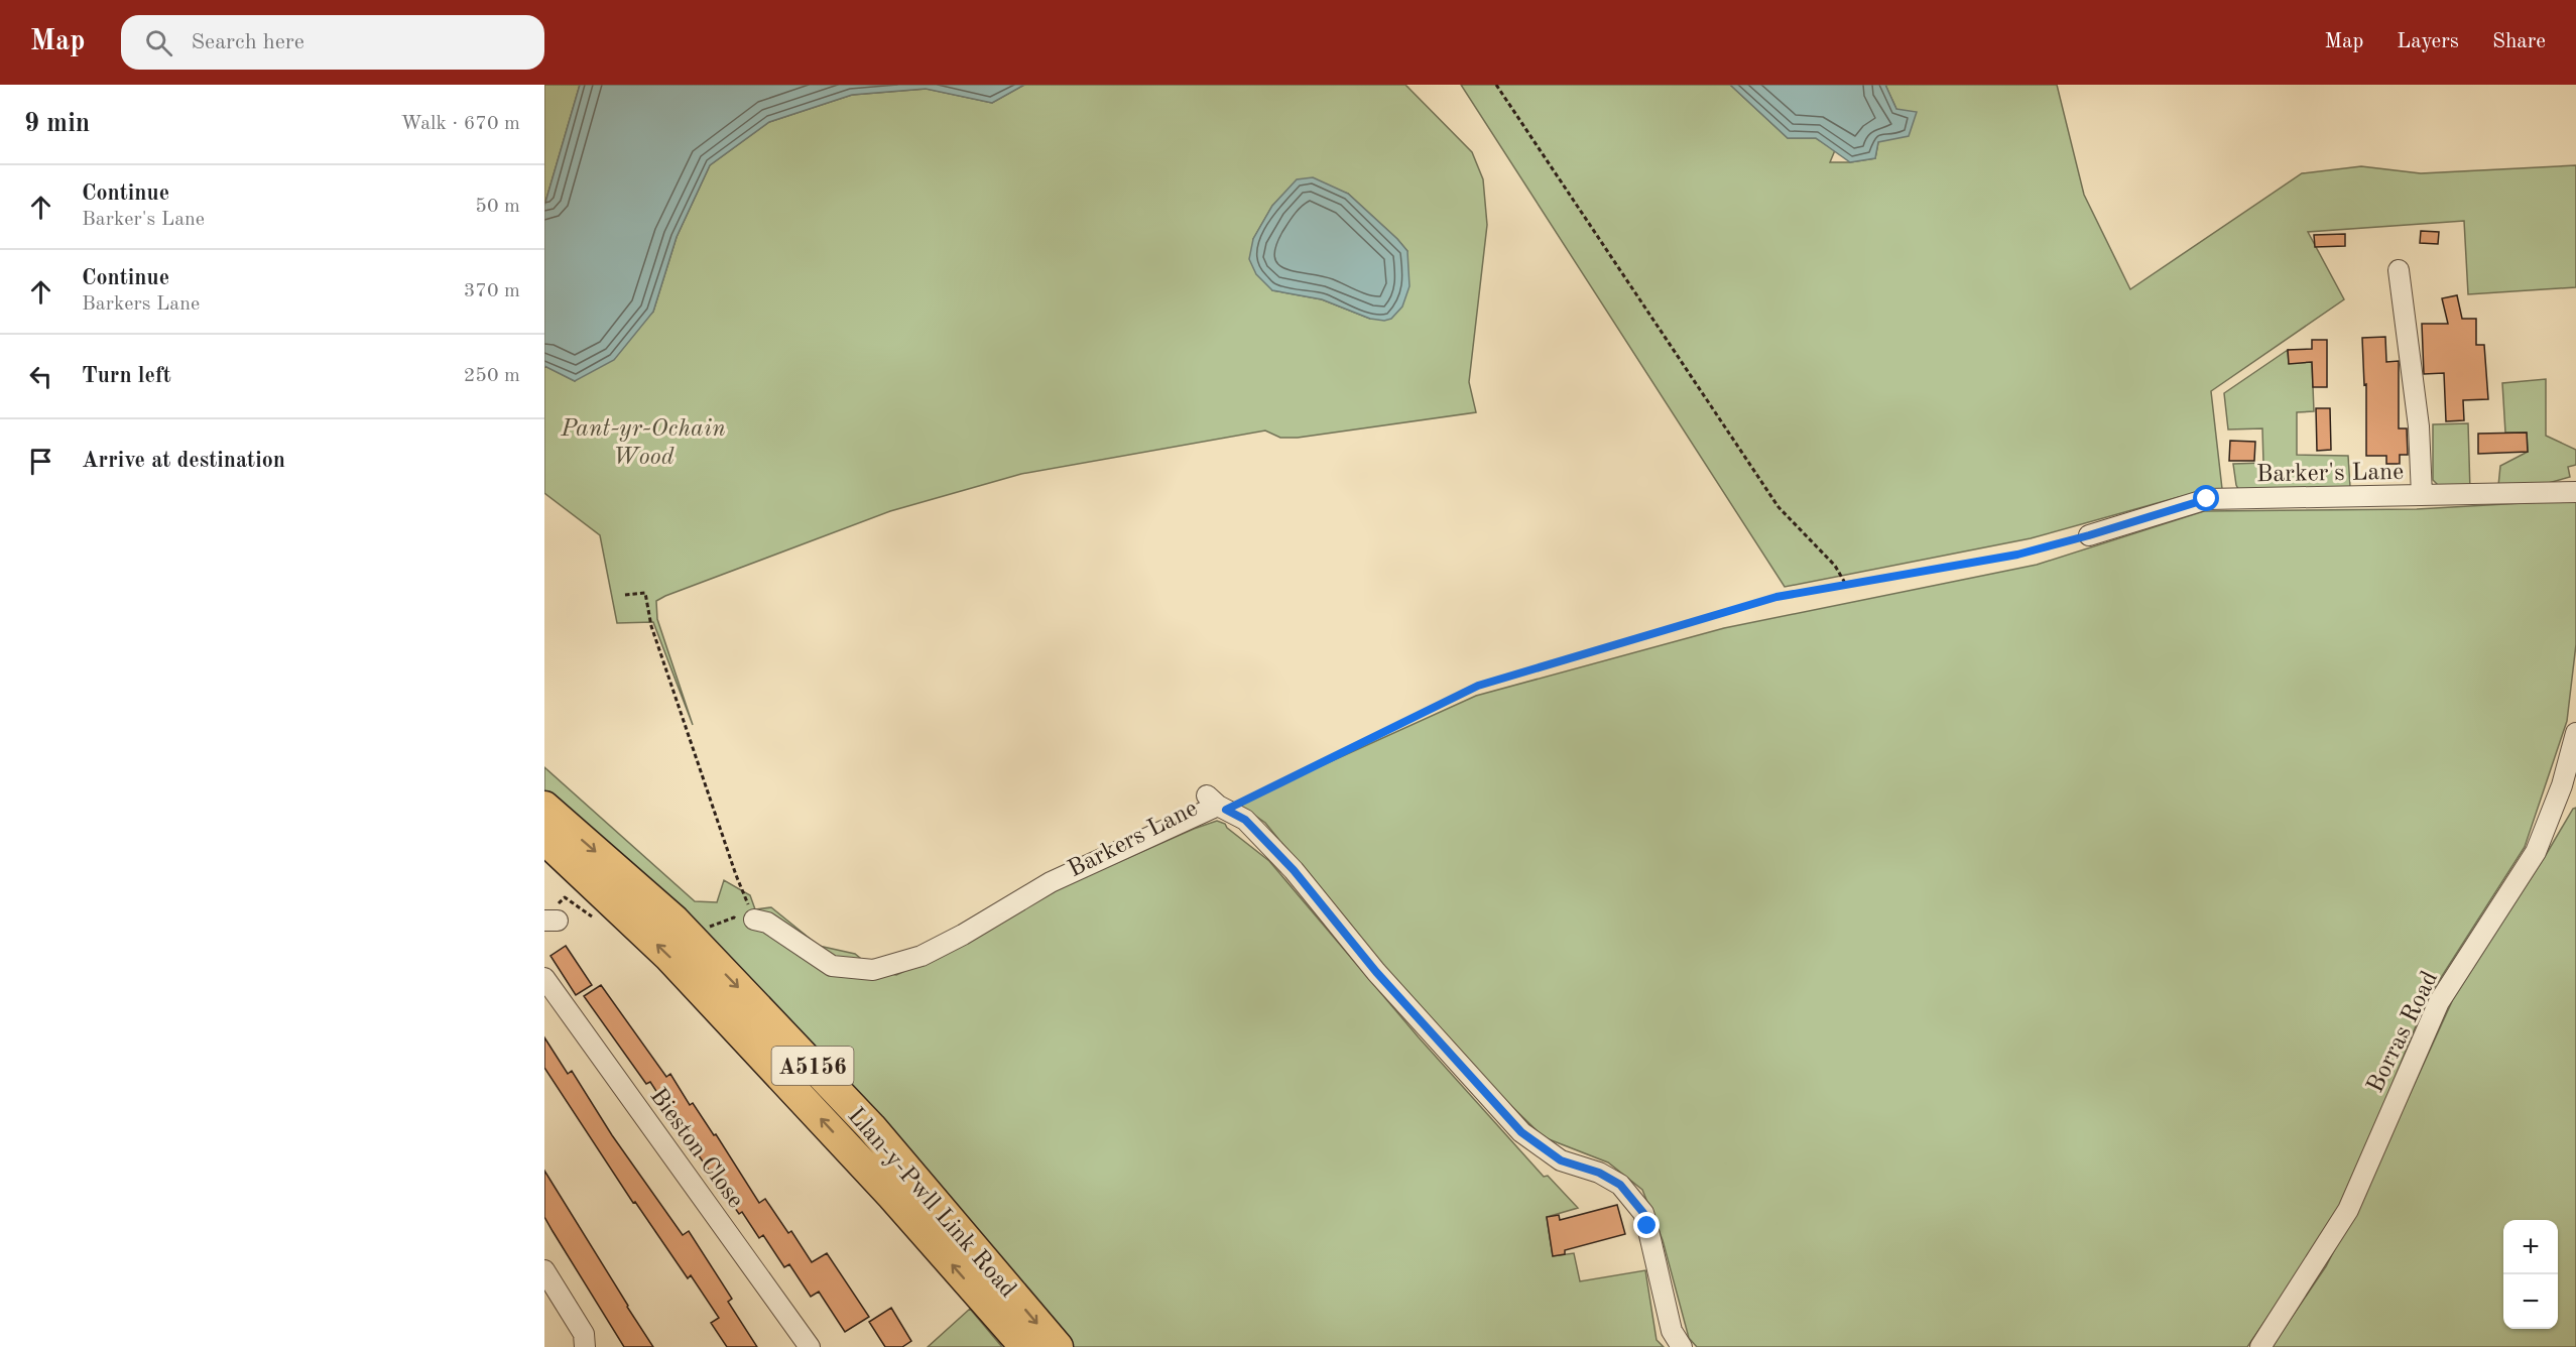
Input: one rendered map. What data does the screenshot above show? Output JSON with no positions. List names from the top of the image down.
{
  "streets": {
    "highway": ["A5156", "Llan-y-Pwll Link Road"],
    "street": ["Barker's Lane", "Borras Road", "Bieston Close"],
    "path": ["Barkers Lane"]
  },
  "crossings": [
    ["Barker's Lane", "Barkers Lane"]
  ],
  "parks": ["Pant-yr-Ochain Wood"],
  "page": {
    "header": "Map",
    "search": "Search here",
    "nav": ["Map", "Layers", "Share"],
    "heading": ["9 min", "Walk · 670 m"],
    "list": [
      ["Continue", "Barker's Lane", "50 m"],
      ["Continue", "Barkers Lane", "370 m"],
      ["Turn left", "250 m"],
      "Arrive at destination"
    ],
    "map_buttons": ["+", "−"]
  }
}
